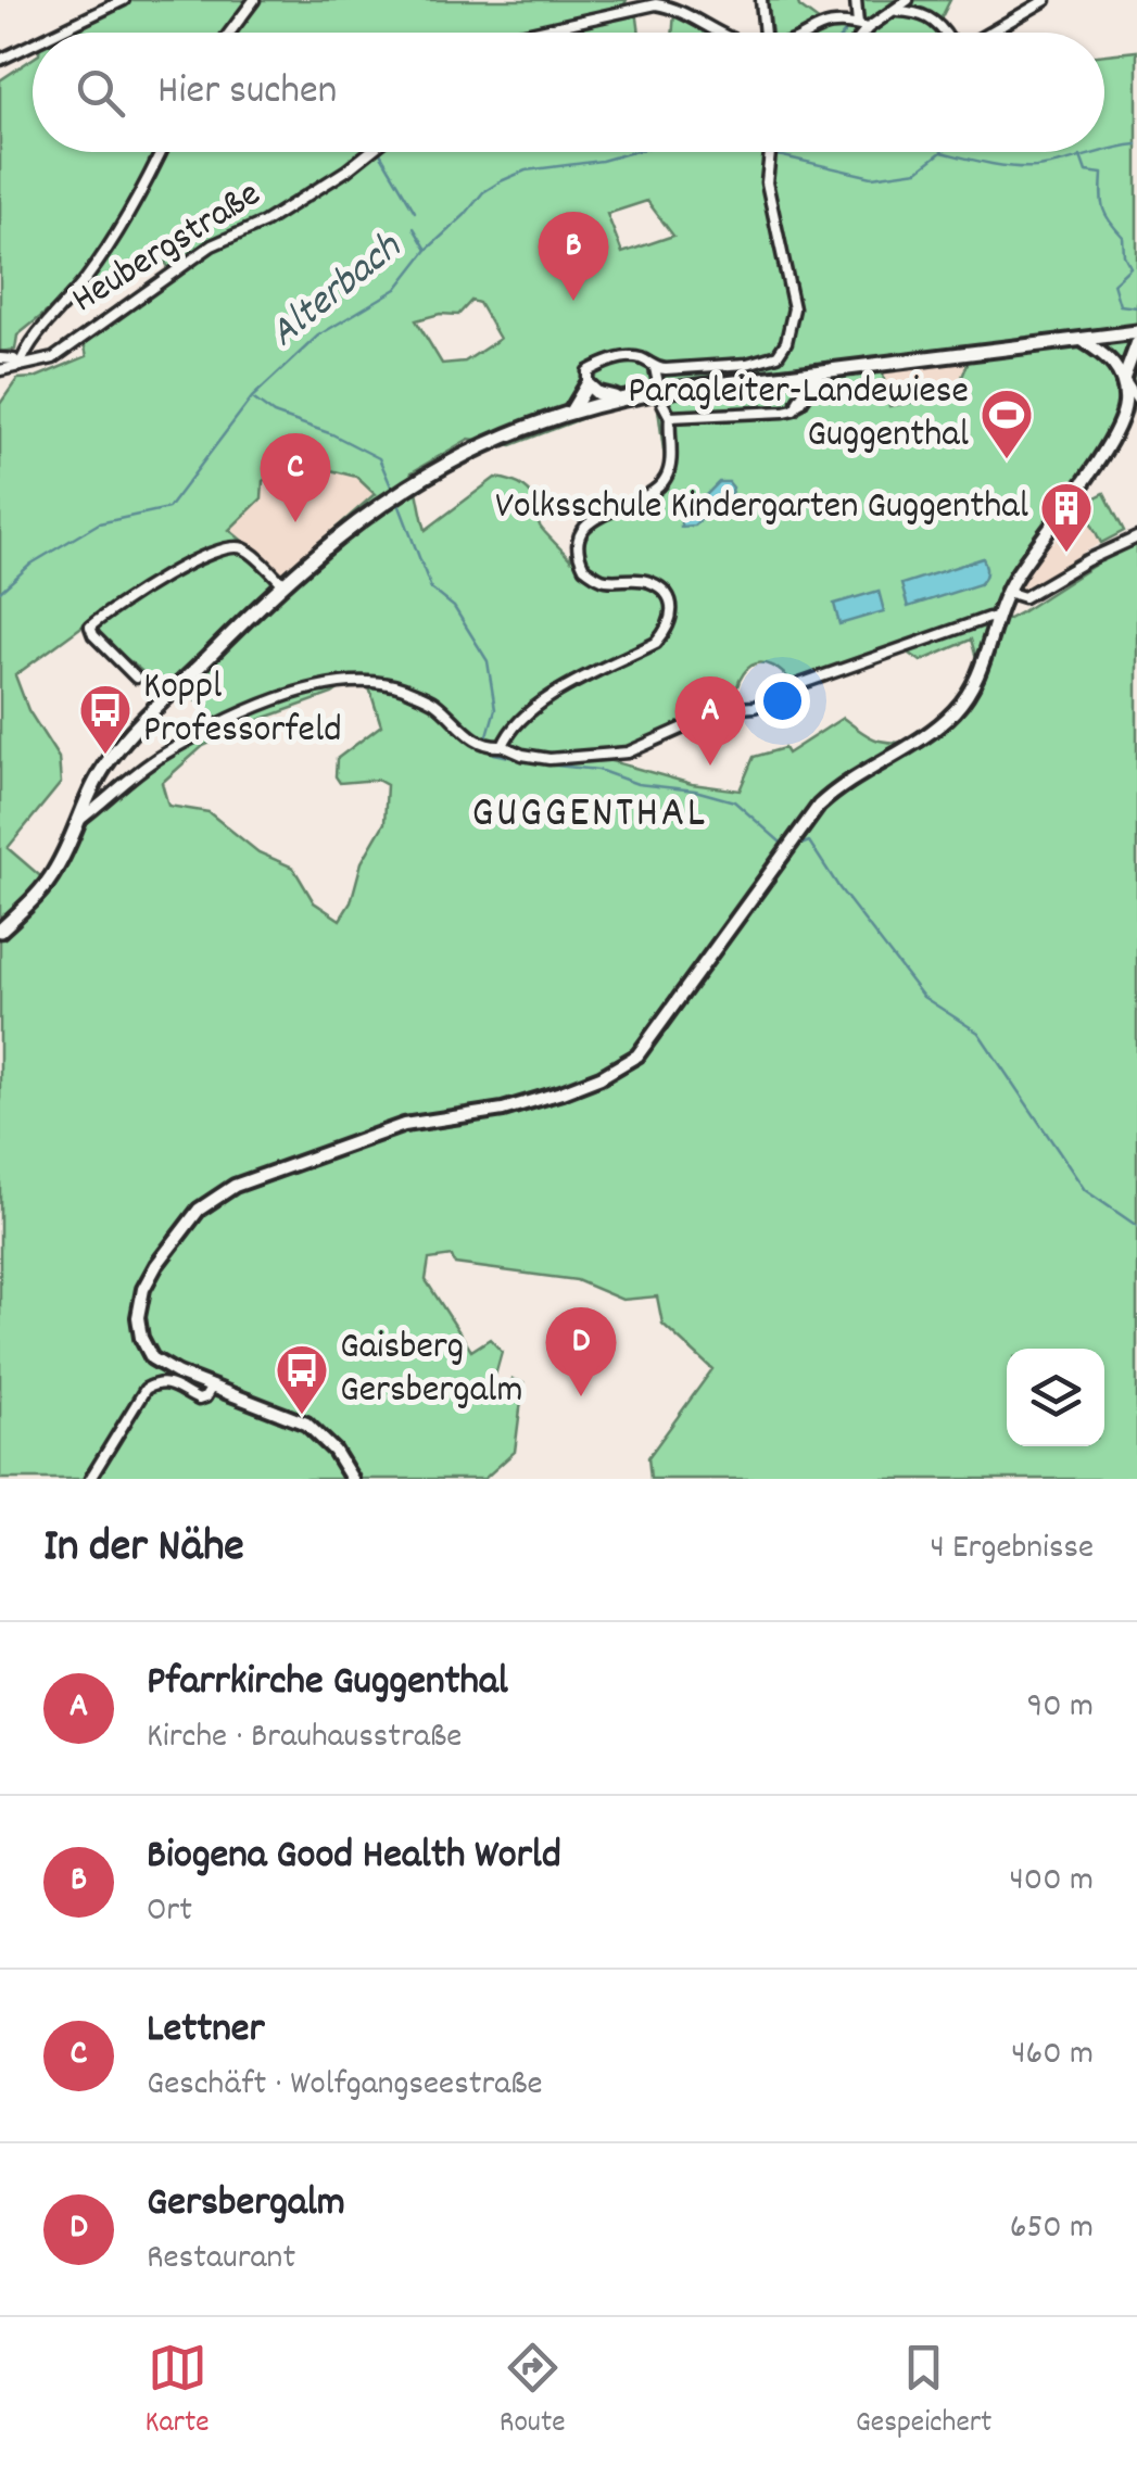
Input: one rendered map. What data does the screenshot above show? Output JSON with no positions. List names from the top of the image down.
{
  "streets": {
    "street": ["Heubergstraße"]
  },
  "districts": ["GUGGENTHAL"],
  "water": ["Alterbach"],
  "places": {
    "sports": ["Paragleiter-Landewiese Guggenthal"],
    "building": ["Volksschule Kindergarten Guggenthal"],
    "bus stop": ["Koppl Professorfeld", "Gaisberg Gersbergalm"]
  },
  "page": {
    "search": "Hier suchen",
    "pins": [
      "B",
      "C",
      "A",
      "D"
    ],
    "heading": ["In der Nähe", "4 Ergebnisse"],
    "list": [
      {
        "mark": "A",
        "name": "Pfarrkirche Guggenthal",
        "note": "Kirche · Brauhausstraße",
        "value": "90 m"
      },
      {
        "mark": "B",
        "name": "Biogena Good Health World",
        "note": "Ort",
        "value": "400 m"
      },
      {
        "mark": "C",
        "name": "Lettner",
        "note": "Geschäft · Wolfgangseestraße",
        "value": "460 m"
      },
      {
        "mark": "D",
        "name": "Gersbergalm",
        "note": "Restaurant",
        "value": "650 m"
      }
    ],
    "nav": ["Karte", "Route", "Gespeichert"]
  }
}
